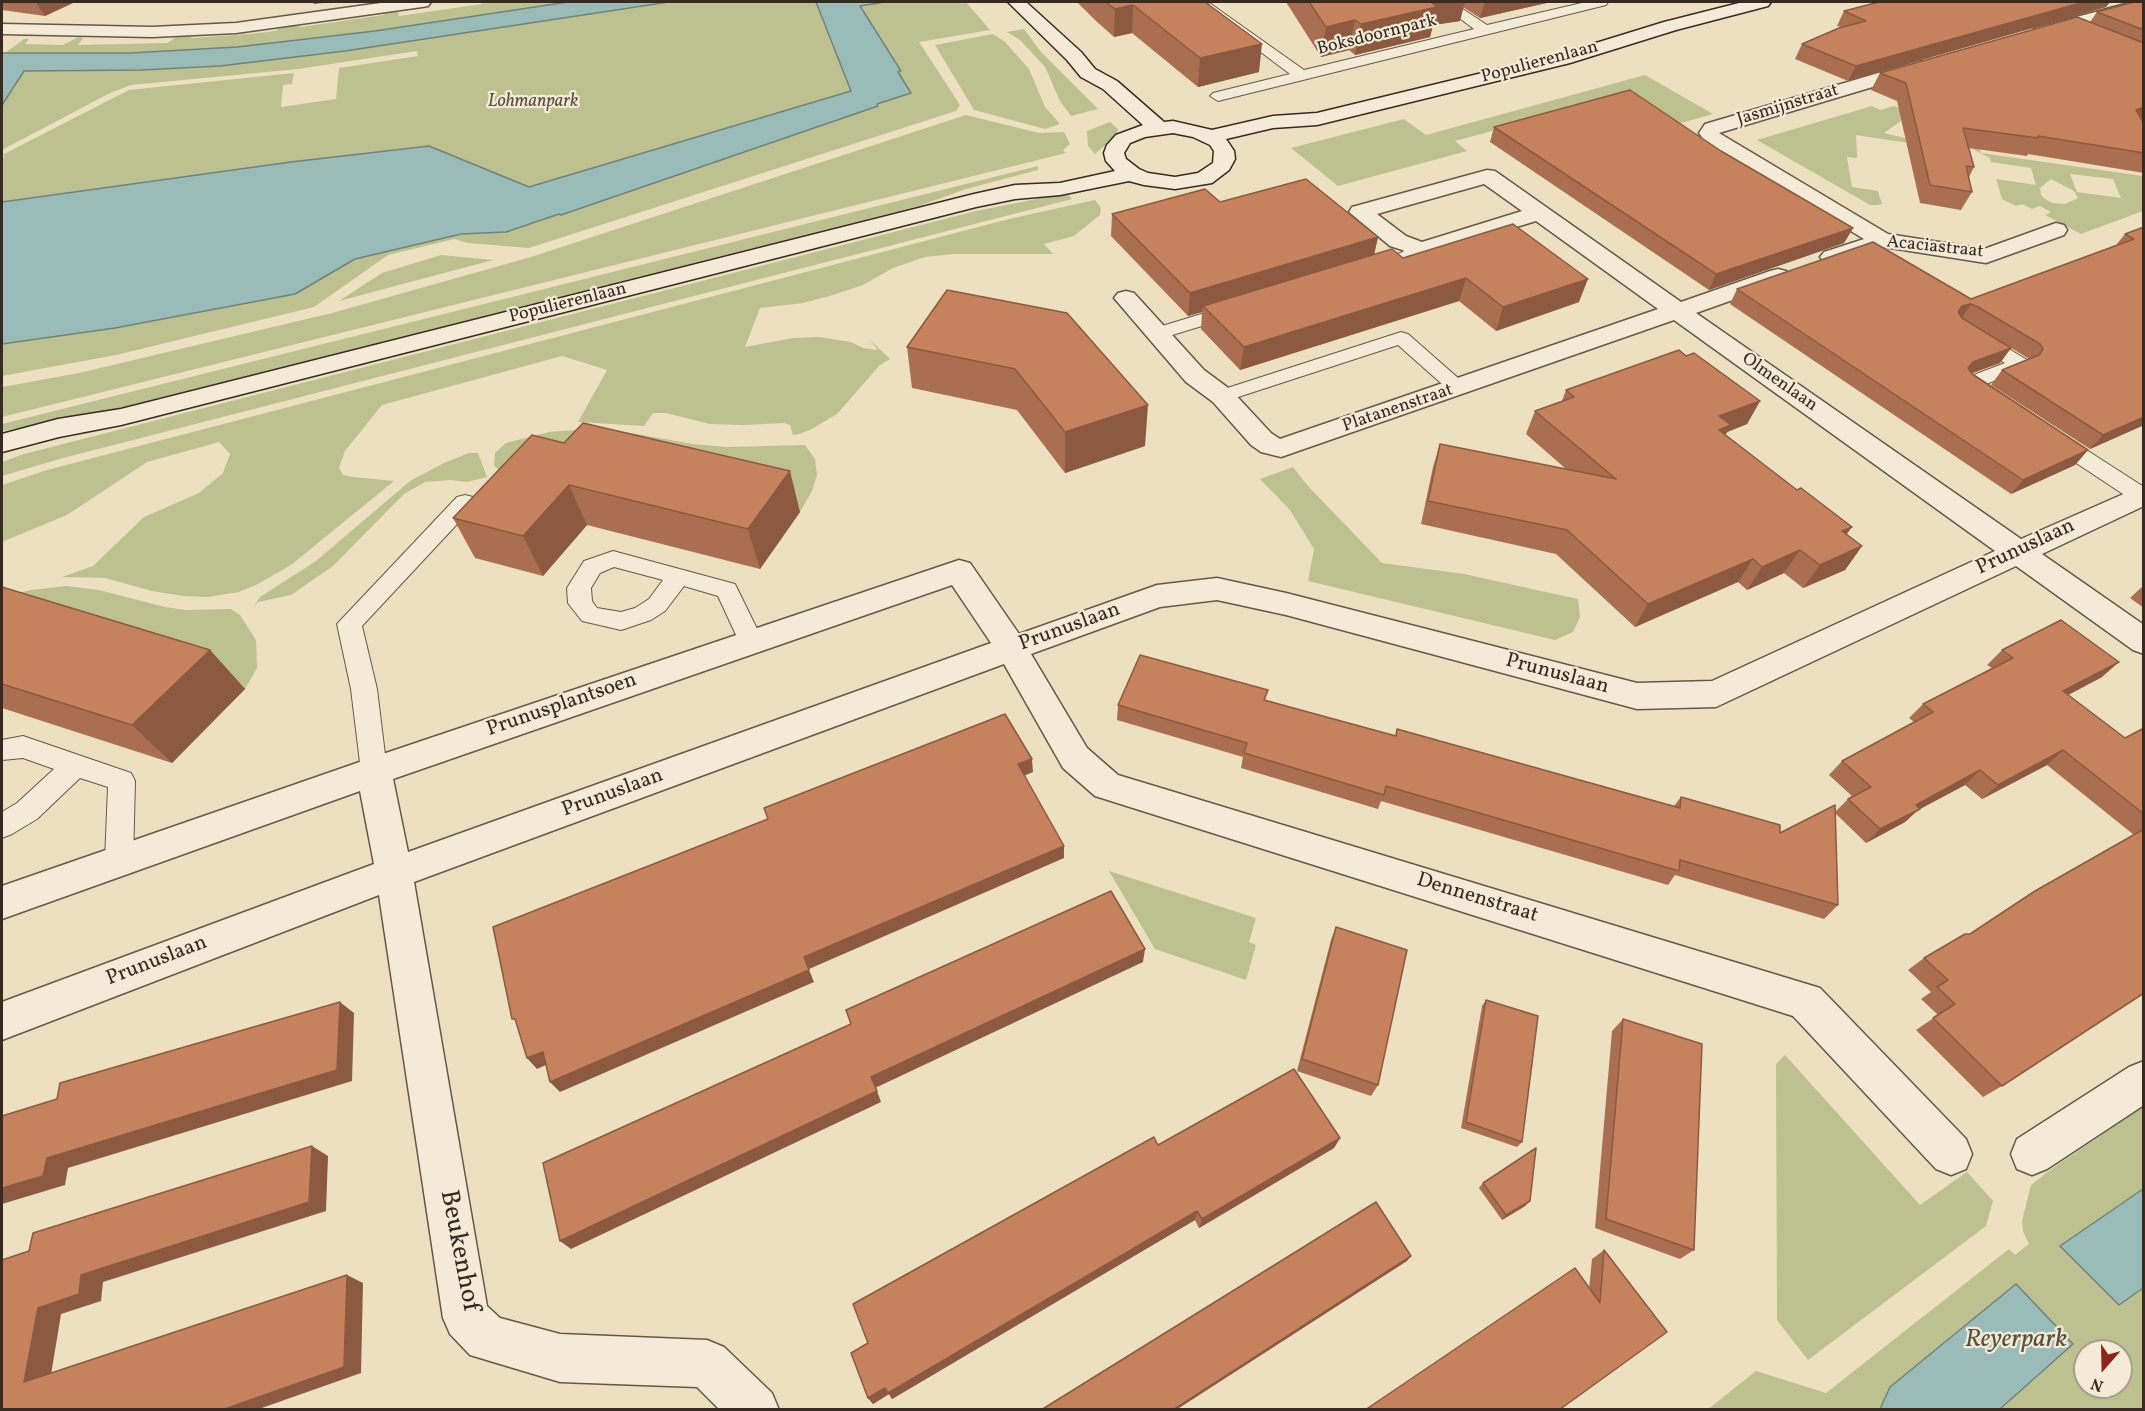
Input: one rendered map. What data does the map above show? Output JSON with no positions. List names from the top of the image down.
{
  "streets": {
    "street": [
      "Populierenlaan",
      "Jasmijnstraat",
      "Acaciastraat",
      "Olmenlaan",
      "Platanenstraat",
      "Prunuslaan",
      "Prunusplantsoen",
      "Dennenstraat",
      "Beukenhof"
    ],
    "lane": ["Boksdoornpark"]
  },
  "crossings": [
    ["Jasmijnstraat", "Acaciastraat"],
    ["Acaciastraat", "Olmenlaan"],
    ["Acaciastraat", "Platanenstraat"],
    ["Olmenlaan", "Platanenstraat"],
    ["Olmenlaan", "Prunuslaan"],
    ["Prunuslaan", "Prunusplantsoen"],
    ["Prunuslaan", "Dennenstraat"],
    ["Prunuslaan", "Beukenhof"],
    ["Prunusplantsoen", "Dennenstraat"]
  ],
  "parks": ["Lohmanpark", "Reyerpark"],
  "north": "bottom"
}
